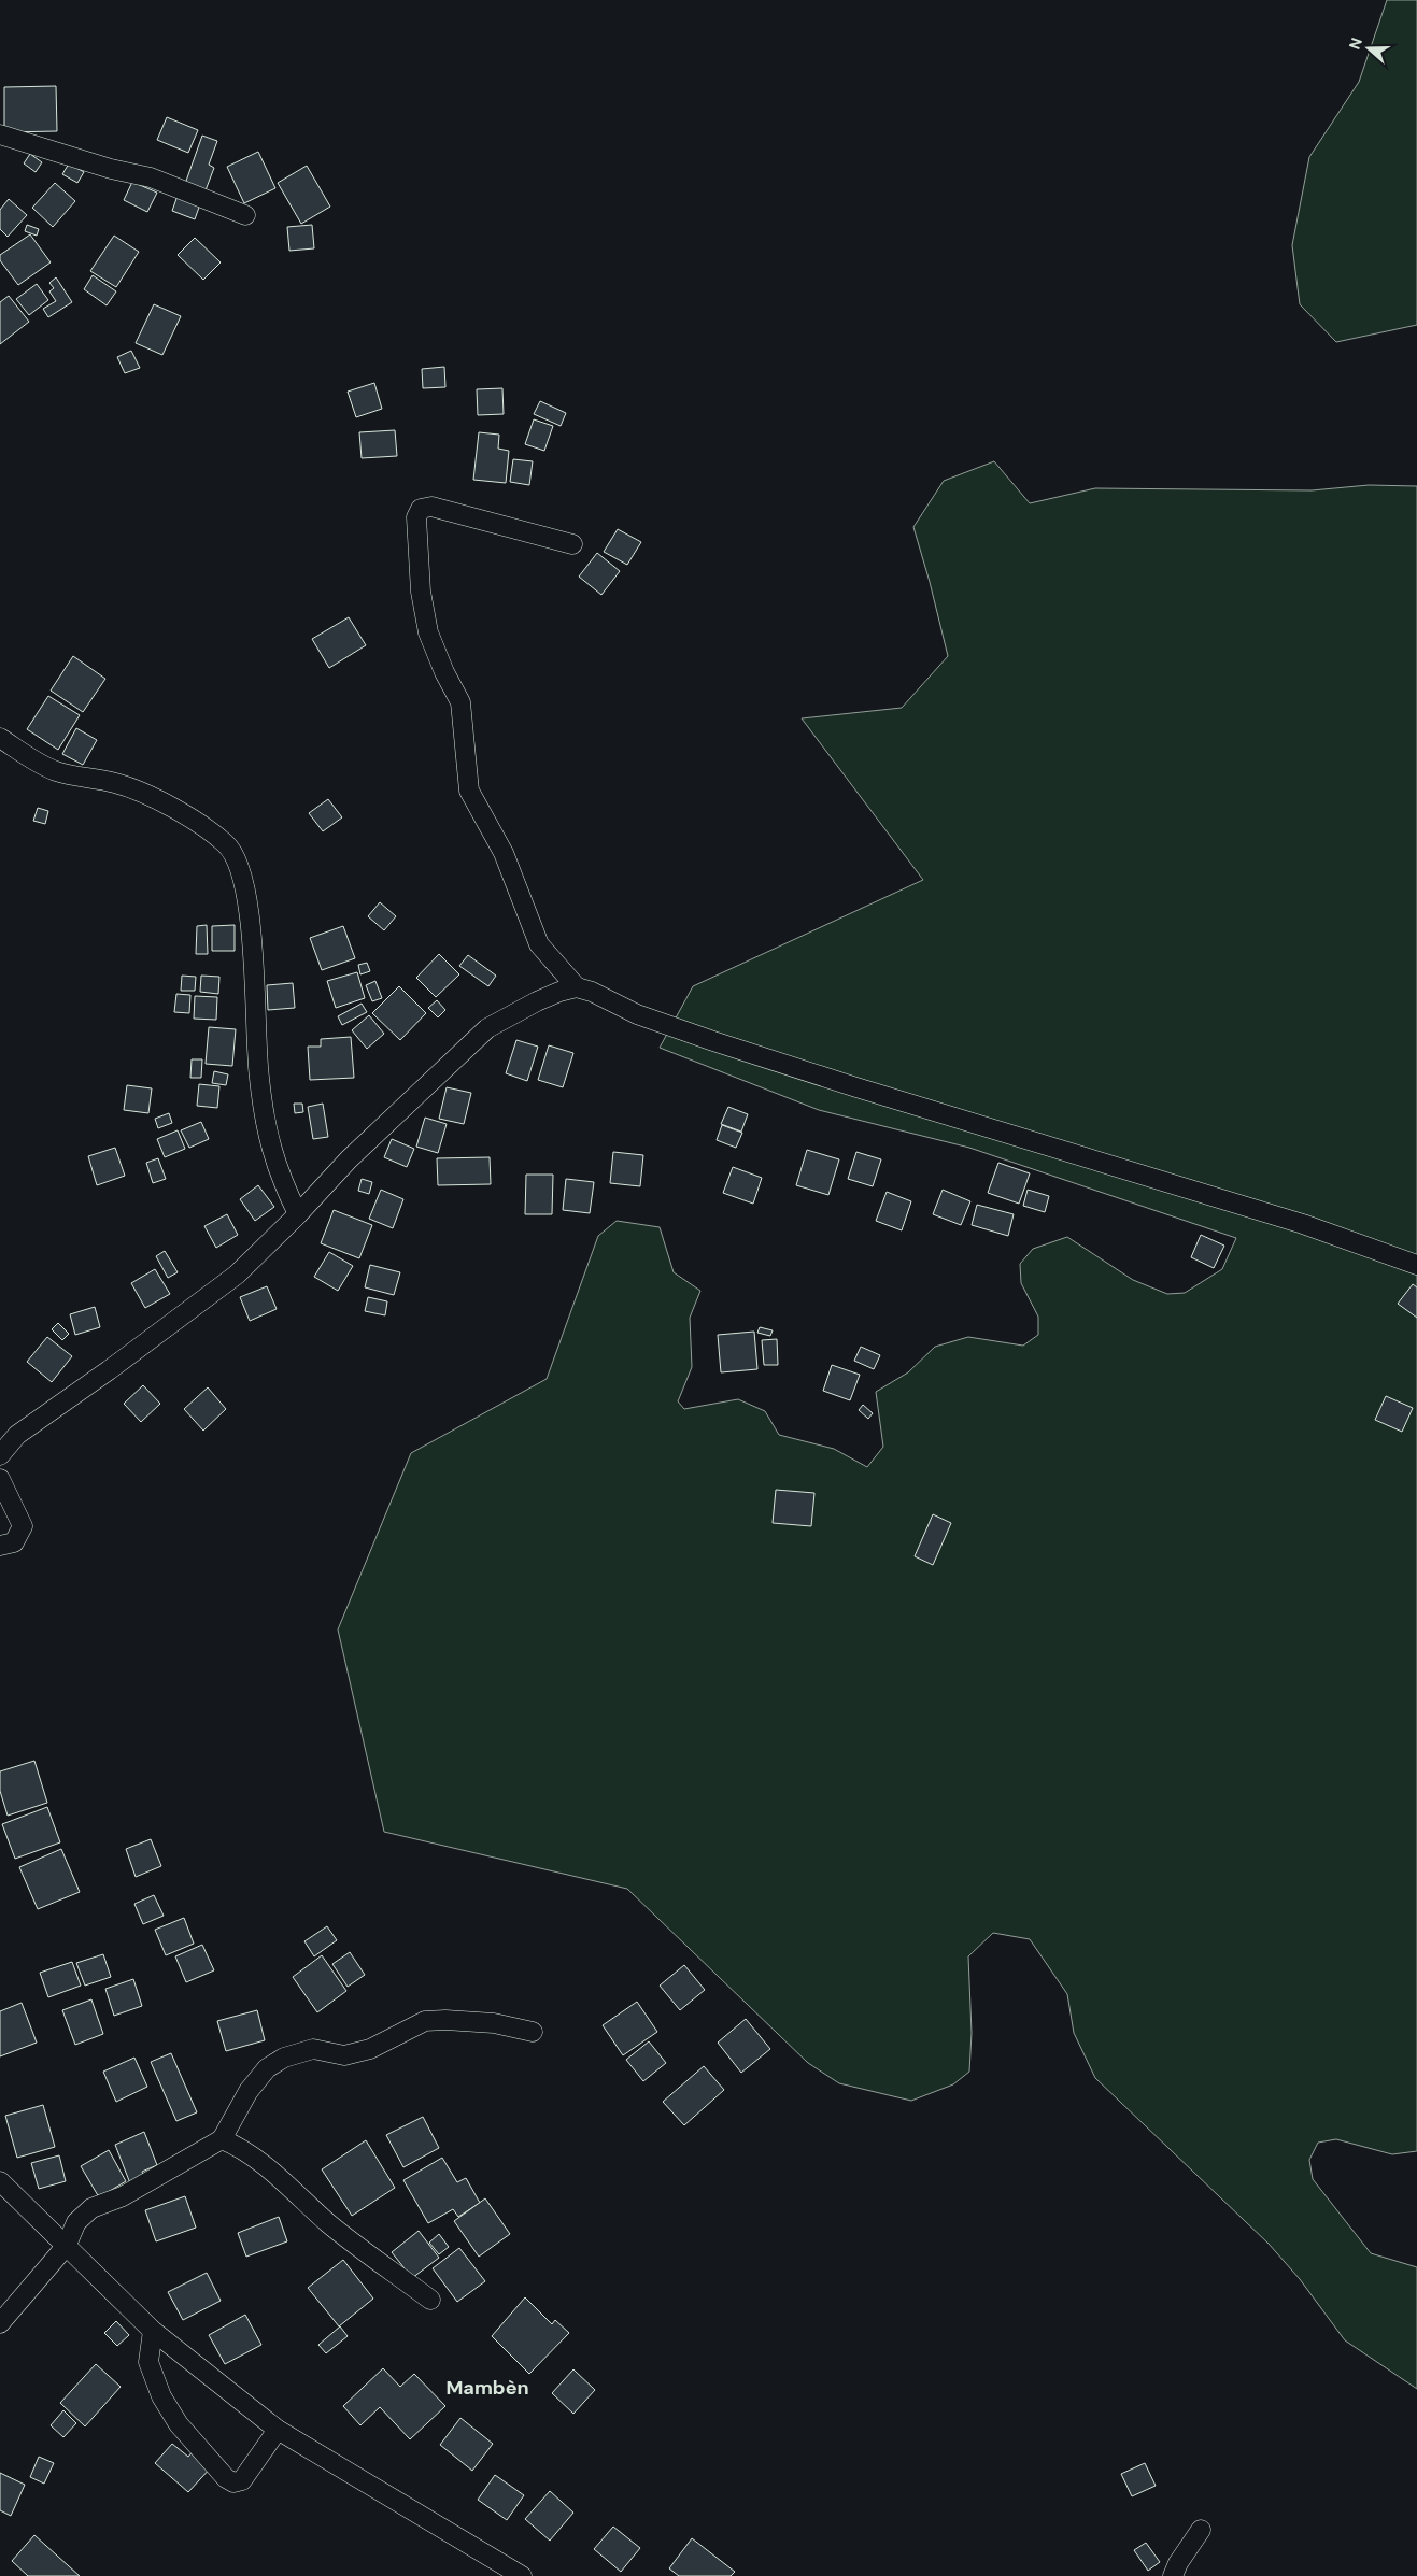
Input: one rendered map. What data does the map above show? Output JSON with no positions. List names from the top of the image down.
{
  "districts": ["Mambèn"],
  "north": "left"
}
